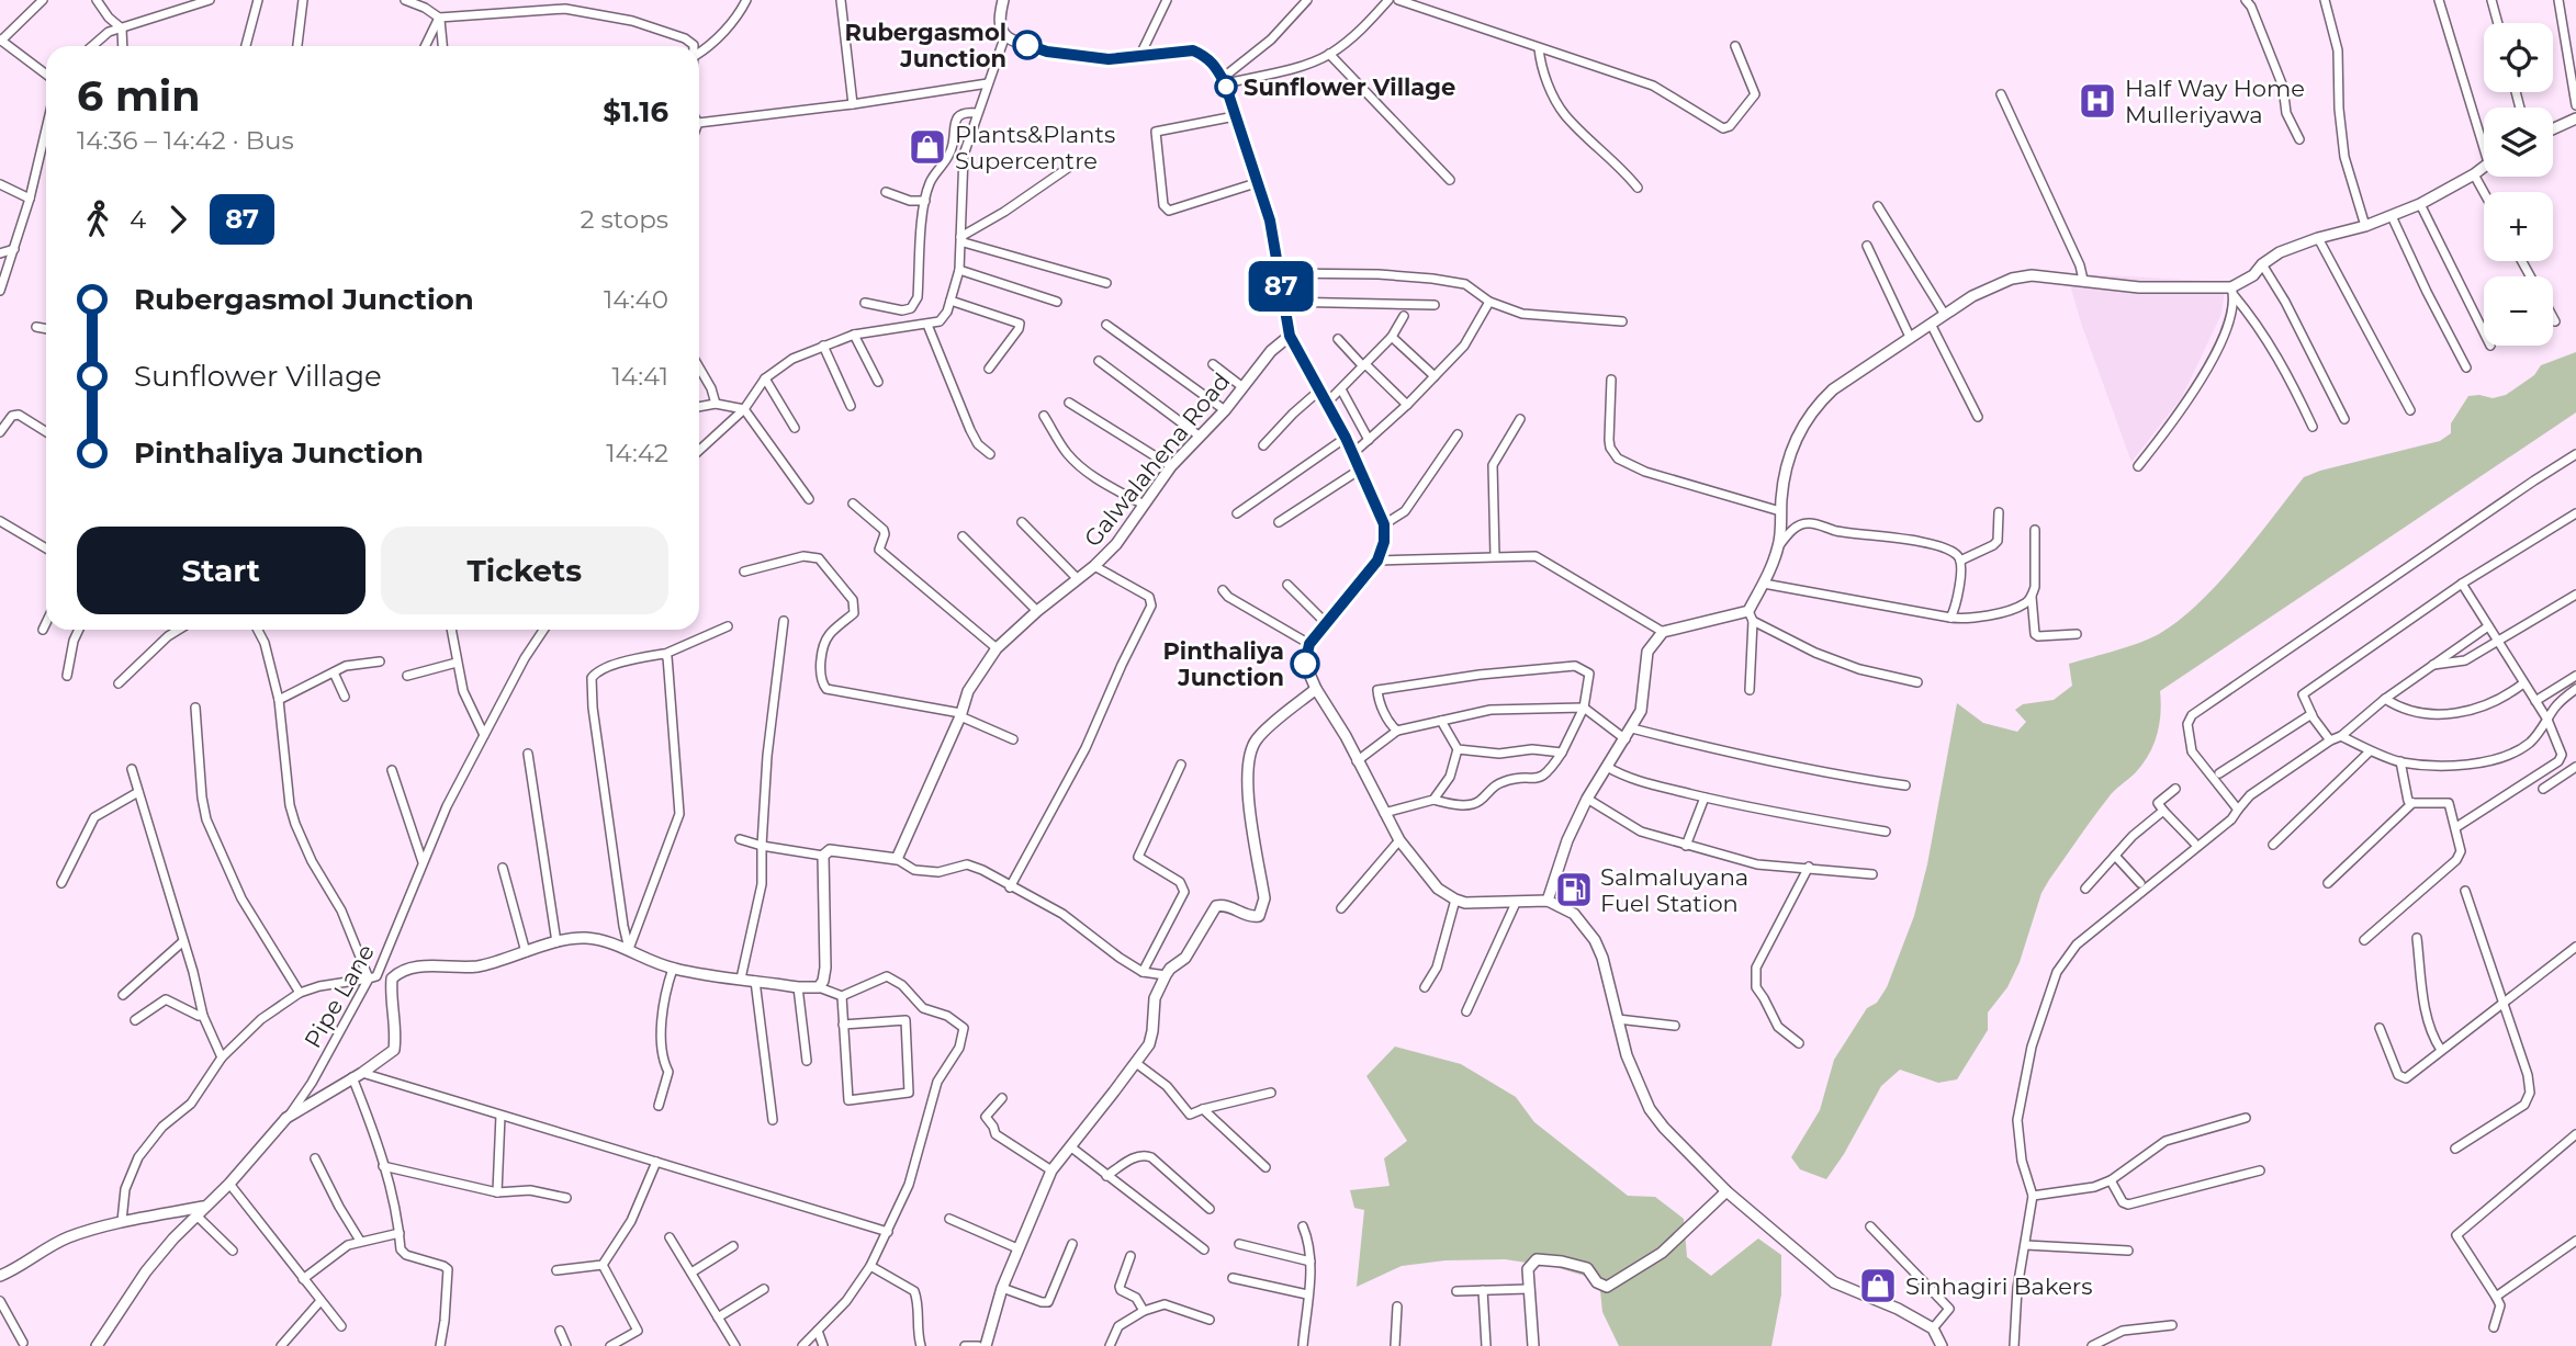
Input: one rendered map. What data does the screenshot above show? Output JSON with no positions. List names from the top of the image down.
{
  "streets": {
    "street": ["Galwalahena Road", "Pipe Lane"]
  },
  "places": {
    "other": ["Rubergasmol Junction", "Sunflower Village", "Pinthaliya Junction"],
    "hospital": ["Half Way Home Mulleriyawa"],
    "shop": ["Plants&Plants Supercentre", "Sinhagiri Bakers"],
    "fuel station": ["Salmaluyana Fuel Station"]
  },
  "lines": ["bus line 87"],
  "page": {
    "on_map": "87",
    "map_buttons": ["+", "−"],
    "heading": ["6 min", "14:36 – 14:42 · Bus", "$1.16"],
    "legs": ["4", "87", "2 stops"],
    "list": [
      {
        "name": "Rubergasmol Junction",
        "value": "14:40"
      },
      {
        "name": "Sunflower Village",
        "value": "14:41"
      },
      {
        "name": "Pinthaliya Junction",
        "value": "14:42"
      }
    ],
    "buttons": ["Start", "Tickets"]
  }
}
